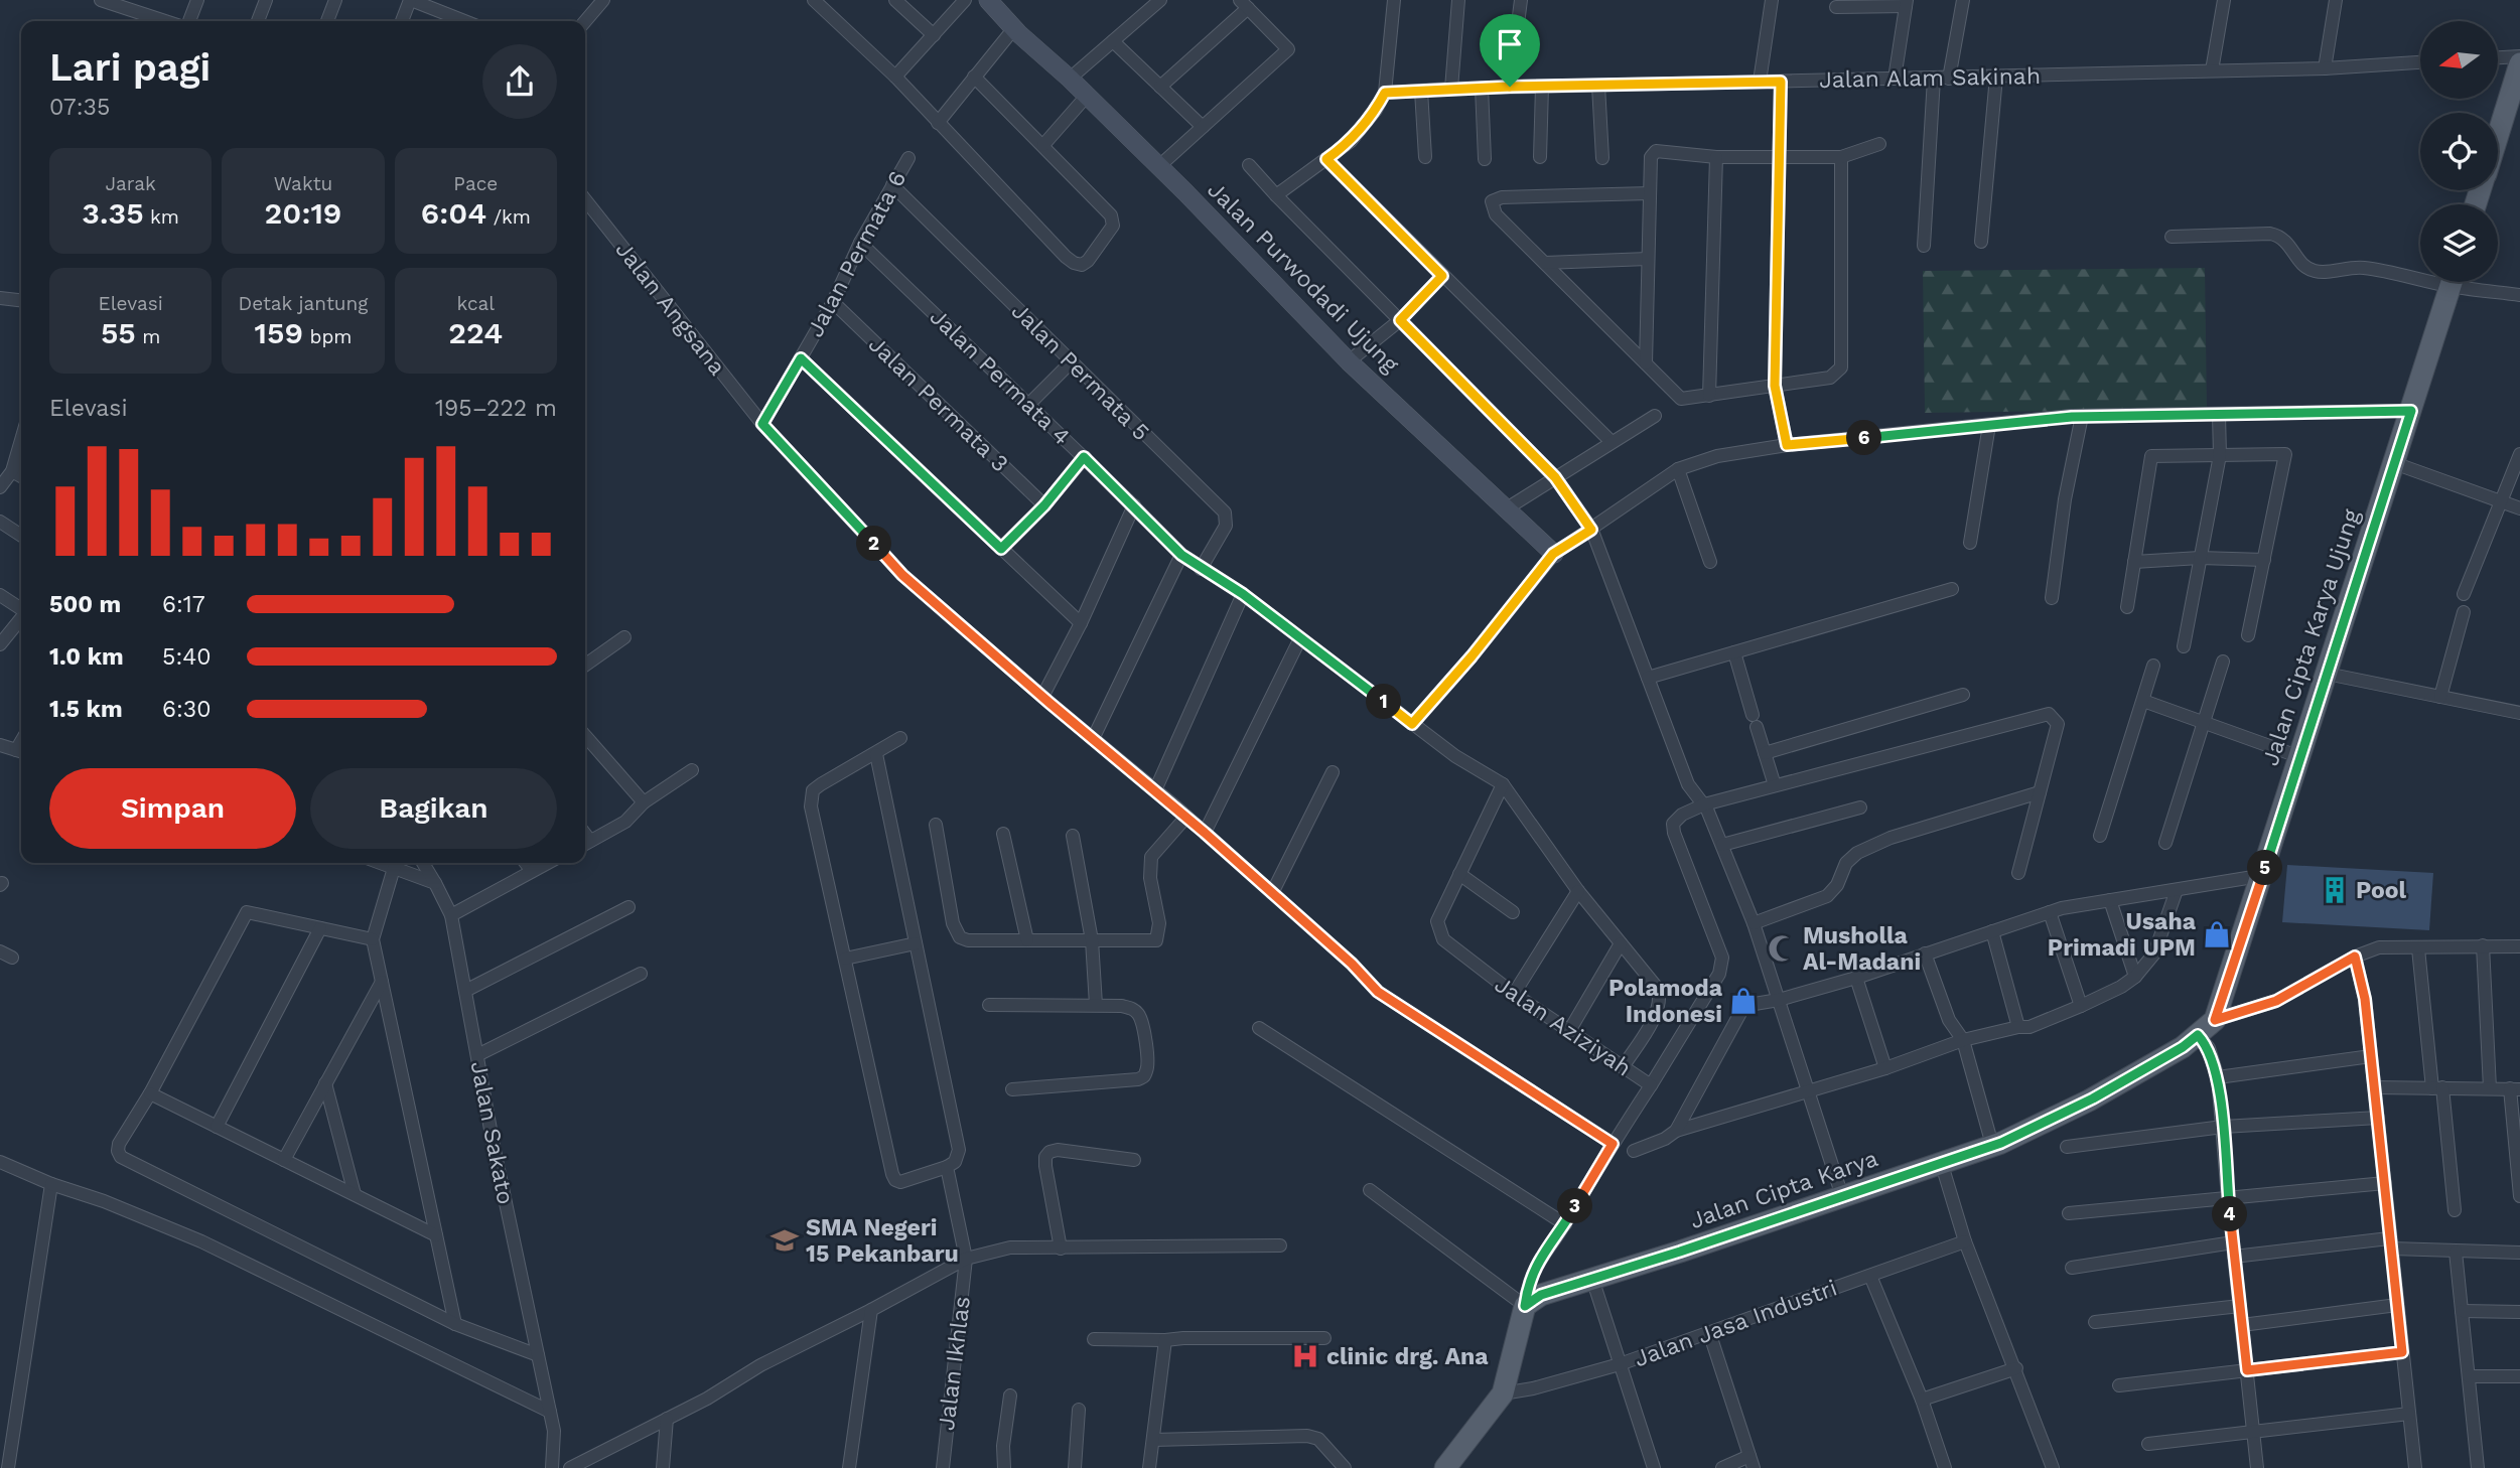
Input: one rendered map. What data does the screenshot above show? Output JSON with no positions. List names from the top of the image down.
{
  "streets": {
    "main road": ["Jalan Cipta Karya Ujung", "Jalan Cipta Karya"],
    "street": [
      "Jalan Alam Sakinah",
      "Jalan Permata 6",
      "Jalan Purwodadi Ujung",
      "Jalan Angsana",
      "Jalan Permata 5",
      "Jalan Permata 4",
      "Jalan Permata 3",
      "Jalan Aziziyah",
      "Jalan Sakato",
      "Jalan Jasa Industri",
      "Jalan Ikhlas"
    ]
  },
  "crossings": [
    ["Jalan Permata 6", "Jalan Angsana"],
    ["Jalan Permata 6", "Jalan Permata 5"],
    ["Jalan Permata 6", "Jalan Permata 4"],
    ["Jalan Permata 6", "Jalan Permata 3"],
    ["Jalan Angsana", "Jalan Aziziyah"],
    ["Jalan Permata 5", "Jalan Permata 4"],
    ["Jalan Permata 4", "Jalan Aziziyah"],
    ["Jalan Cipta Karya Ujung", "Jalan Cipta Karya"],
    ["Jalan Aziziyah", "Jalan Cipta Karya"]
  ],
  "places": {
    "building": ["Pool"],
    "shop": ["Usaha Primadi UPM", "Polamoda Indonesi"],
    "mosque": ["Musholla Al-Madani"],
    "school or university": ["SMA Negeri 15 Pekanbaru"],
    "hospital": ["clinic drg. Ana"]
  },
  "north": "left",
  "page": {
    "heading": ["Lari pagi", "07:35"],
    "stats": [
      ["Jarak", "3.35 km"],
      ["Waktu", "20:19"],
      ["Pace", "6:04 /km"],
      ["Elevasi", "55 m"],
      ["Detak jantung", "159 bpm"],
      ["kcal", "224"]
    ],
    "chart": ["Elevasi", "195–222 m"],
    "pins": [
      "6",
      "2",
      "1",
      "5",
      "3",
      "4"
    ],
    "list": [
      {
        "name": "500 m",
        "note": "6:17"
      },
      {
        "name": "1.0 km",
        "note": "5:40"
      },
      {
        "name": "1.5 km",
        "note": "6:30"
      }
    ],
    "buttons": ["Simpan", "Bagikan"]
  }
}
